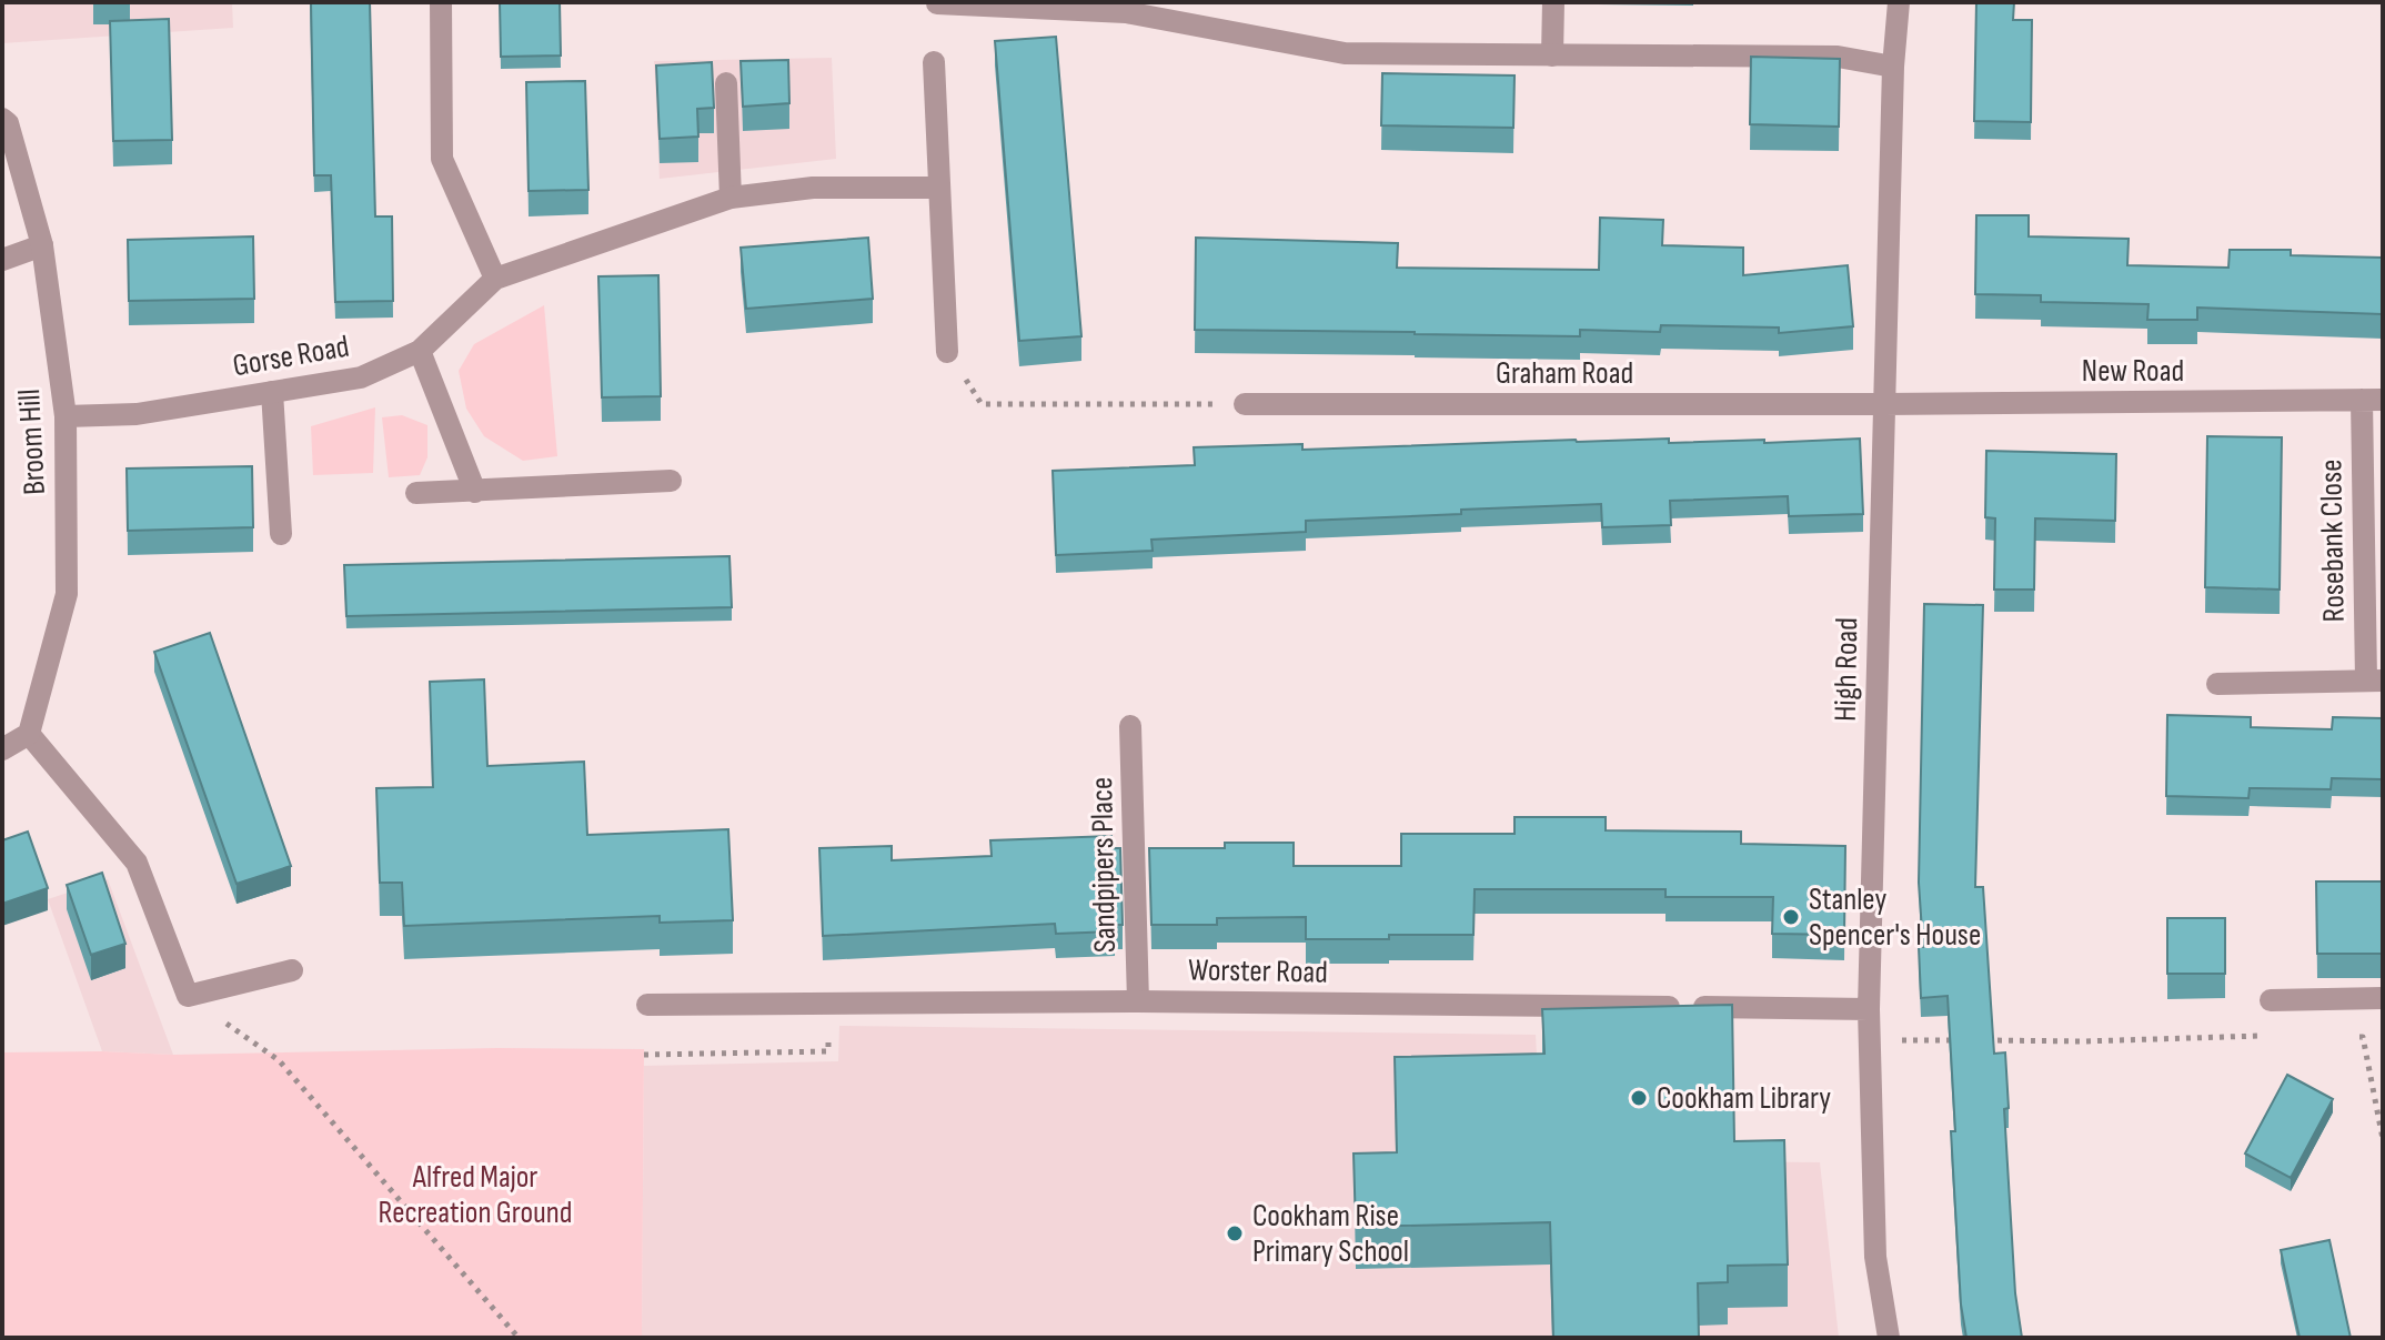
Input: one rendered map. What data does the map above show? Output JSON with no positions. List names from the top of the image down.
{
  "streets": {
    "street": [
      "Gorse Road",
      "New Road",
      "Graham Road",
      "Broom Hill",
      "Rosebank Close",
      "High Road",
      "Sandpipers Place",
      "Worster Road"
    ]
  },
  "crossings": [
    ["Gorse Road", "Broom Hill"],
    ["New Road", "Graham Road"],
    ["New Road", "Rosebank Close"],
    ["New Road", "High Road"],
    ["Graham Road", "High Road"],
    ["High Road", "Worster Road"],
    ["Sandpipers Place", "Worster Road"]
  ],
  "parks": ["Alfred Major Recreation Ground"],
  "places": ["Stanley Spencer's House", "Cookham Library", "Cookham Rise Primary School"]
}
